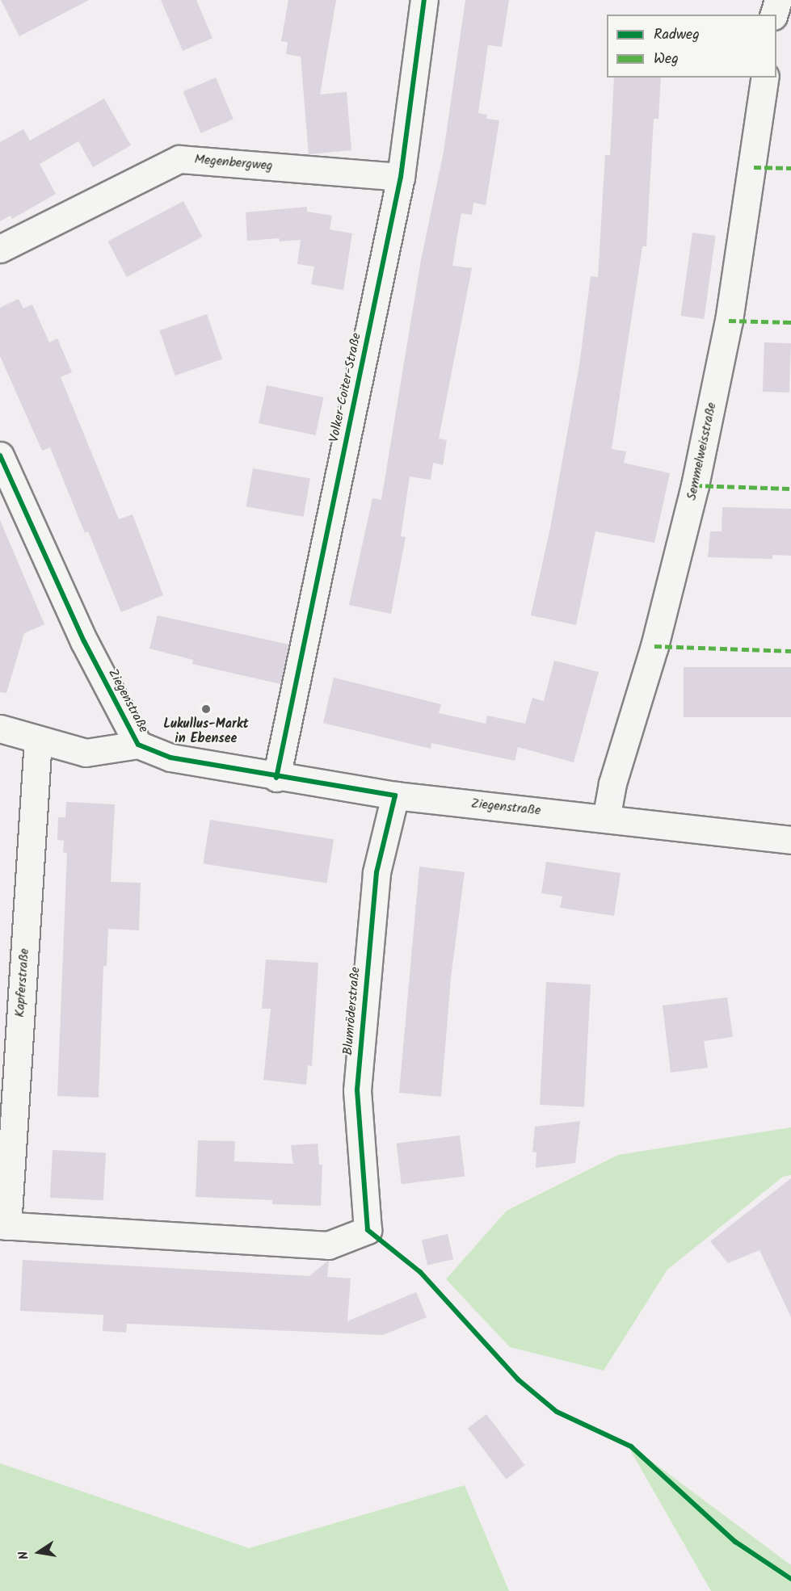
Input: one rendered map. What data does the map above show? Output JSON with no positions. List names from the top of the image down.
{
  "streets": {
    "street": [
      "Megenbergweg",
      "Volker-Coiter-Straße",
      "Semmelweisstraße",
      "Ziegenstraße",
      "Kapferstraße",
      "Blumröderstraße"
    ]
  },
  "crossings": [
    ["Megenbergweg", "Volker-Coiter-Straße"],
    ["Volker-Coiter-Straße", "Ziegenstraße"],
    ["Semmelweisstraße", "Ziegenstraße"],
    ["Ziegenstraße", "Blumröderstraße"],
    ["Kapferstraße", "Blumröderstraße"]
  ],
  "places": ["Lukullus-Markt in Ebensee"],
  "legend": ["Radweg", "Weg"],
  "north": "left"
}
